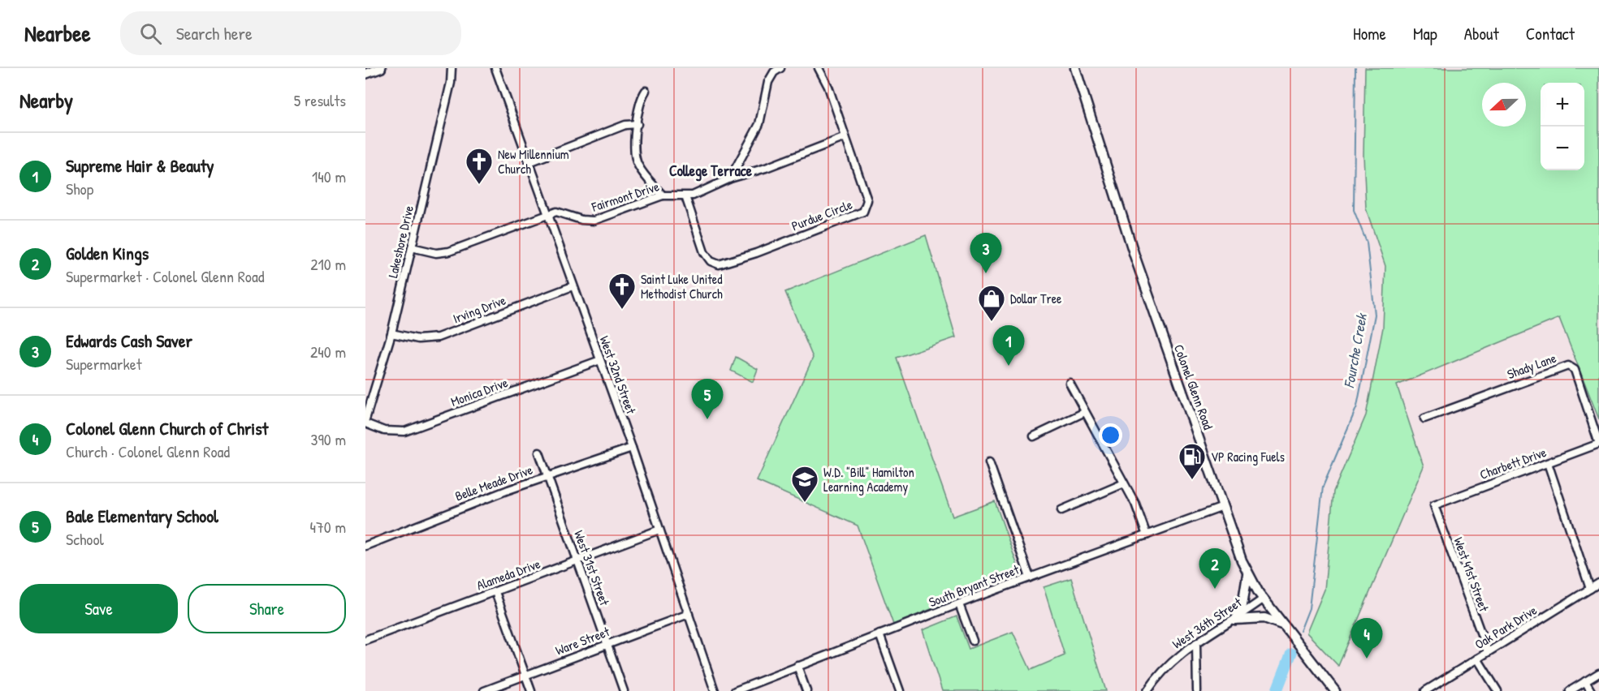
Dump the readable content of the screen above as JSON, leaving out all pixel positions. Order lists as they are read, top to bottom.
{
  "streets": {
    "main road": ["Colonel Glenn Road"],
    "street": [
      "Fairmont Drive",
      "Purdue Circle",
      "Lakeshore Drive",
      "Irving Drive",
      "Shady Lane",
      "West 32nd Street",
      "Monica Drive",
      "Charbett Drive",
      "Belle Meade Drive",
      "West 31st Street",
      "Alameda Drive",
      "West 41st Street",
      "South Bryant Street",
      "West 36th Street",
      "Oak Park Drive",
      "Ware Street"
    ]
  },
  "crossings": [
    ["Fairmont Drive", "Purdue Circle"],
    ["Fairmont Drive", "Lakeshore Drive"],
    ["Fairmont Drive", "West 32nd Street"],
    ["Lakeshore Drive", "Irving Drive"],
    ["Irving Drive", "West 32nd Street"],
    ["Shady Lane", "Charbett Drive"],
    ["West 32nd Street", "Monica Drive"],
    ["West 32nd Street", "Belle Meade Drive"],
    ["West 32nd Street", "Alameda Drive"],
    ["West 32nd Street", "Ware Street"],
    ["Colonel Glenn Road", "South Bryant Street"],
    ["Colonel Glenn Road", "West 36th Street"],
    ["Charbett Drive", "West 41st Street"],
    ["Belle Meade Drive", "West 31st Street"],
    ["West 31st Street", "Alameda Drive"],
    ["West 31st Street", "Ware Street"],
    ["West 41st Street", "Oak Park Drive"]
  ],
  "districts": ["College Terrace"],
  "water": ["Fourche Creek"],
  "places": {
    "church": ["New Millennium Church", "Saint Luke United Methodist Church"],
    "shop": ["Dollar Tree"],
    "fuel station": ["VP Racing Fuels"],
    "school or university": ["W.D. \"Bill\" Hamilton Learning Academy"]
  },
  "north": "left",
  "page": {
    "header": "Nearbee",
    "search": "Search here",
    "nav": [
      "Home",
      "Map",
      "About",
      "Contact"
    ],
    "heading": ["Nearby", "5 results"],
    "map_buttons": ["+", "−"],
    "list": [
      {
        "mark": "1",
        "name": "Supreme Hair & Beauty",
        "note": "Shop",
        "value": "140 m"
      },
      {
        "mark": "2",
        "name": "Golden Kings",
        "note": "Supermarket · Colonel Glenn Road",
        "value": "210 m"
      },
      {
        "mark": "3",
        "name": "Edwards Cash Saver",
        "note": "Supermarket",
        "value": "240 m"
      },
      {
        "mark": "4",
        "name": "Colonel Glenn Church of Christ",
        "note": "Church · Colonel Glenn Road",
        "value": "390 m"
      },
      {
        "mark": "5",
        "name": "Bale Elementary School",
        "note": "School",
        "value": "470 m"
      }
    ],
    "pins": [
      "3",
      "1",
      "5",
      "2",
      "4"
    ],
    "buttons": ["Save", "Share"]
  }
}
